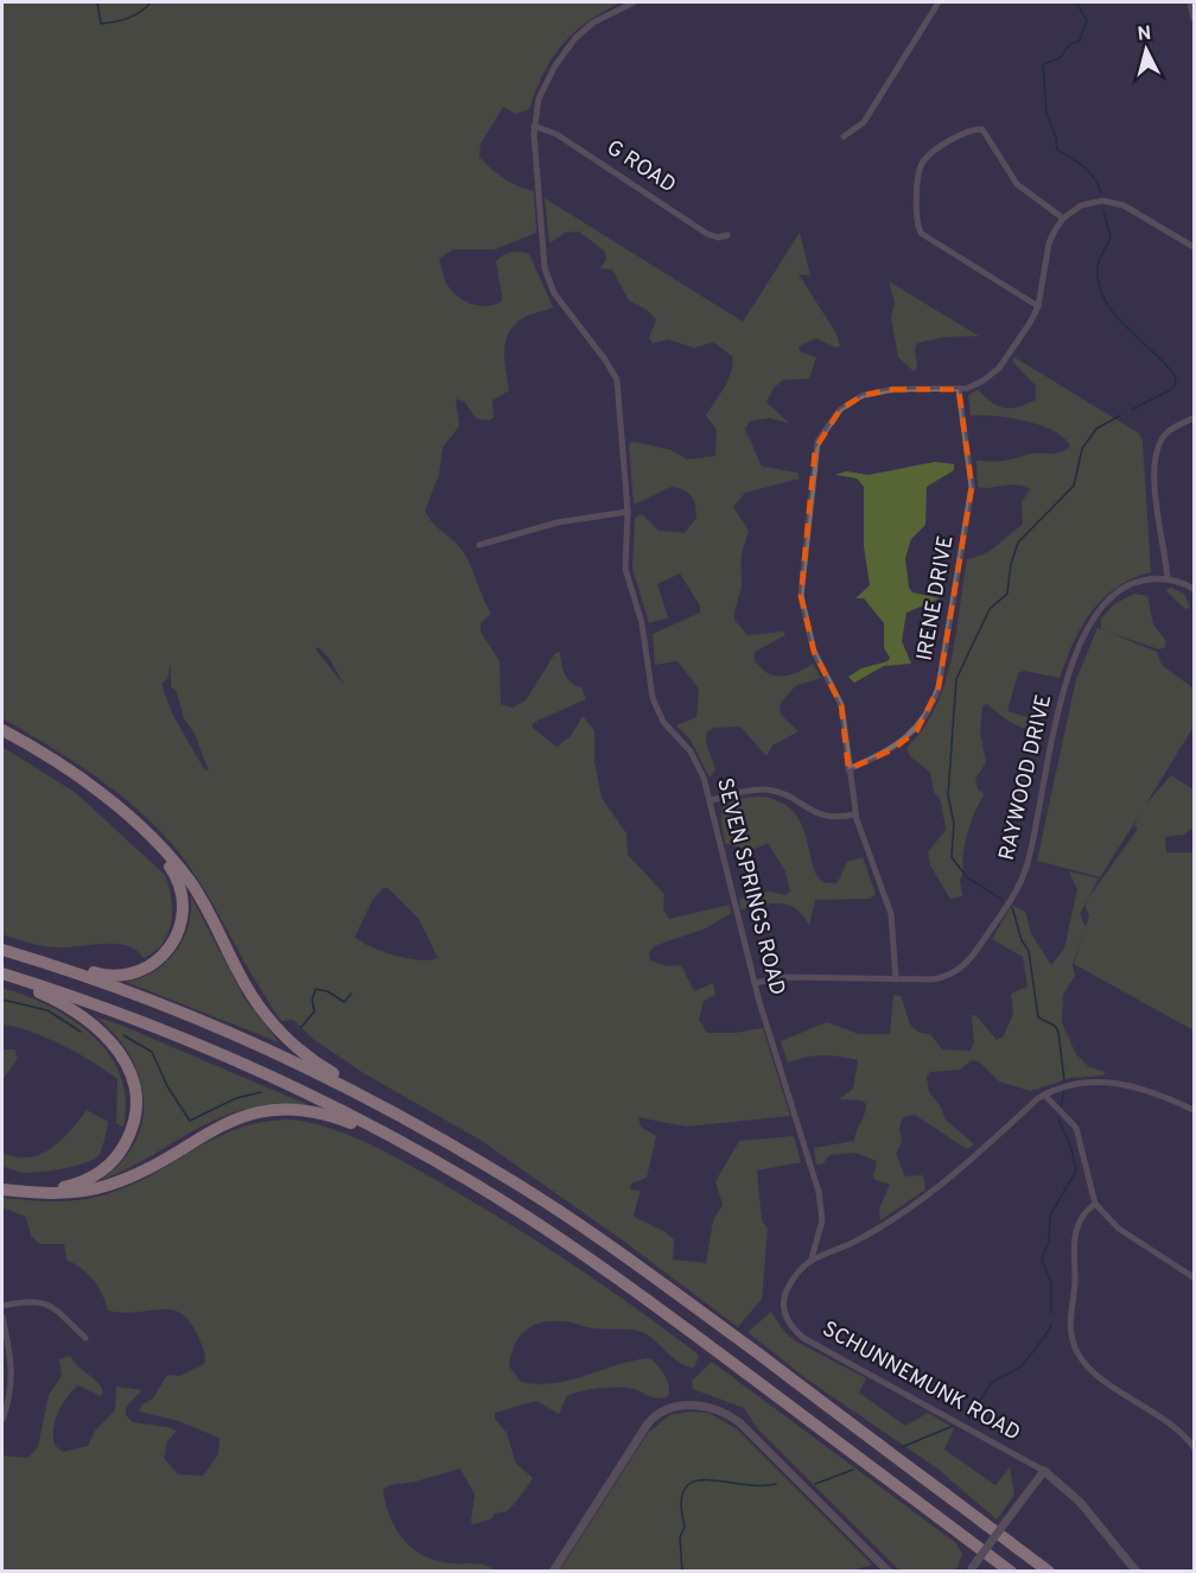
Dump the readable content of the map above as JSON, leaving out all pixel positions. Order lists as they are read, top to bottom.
{
  "streets": {
    "street": [
      "G ROAD",
      "IRENE DRIVE",
      "RAYWOOD DRIVE",
      "SEVEN SPRINGS ROAD",
      "SCHUNNEMUNK ROAD"
    ]
  },
  "crossings": [
    ["G ROAD", "SEVEN SPRINGS ROAD"],
    ["RAYWOOD DRIVE", "SEVEN SPRINGS ROAD"],
    ["SEVEN SPRINGS ROAD", "SCHUNNEMUNK ROAD"]
  ],
  "north": "top"
}
